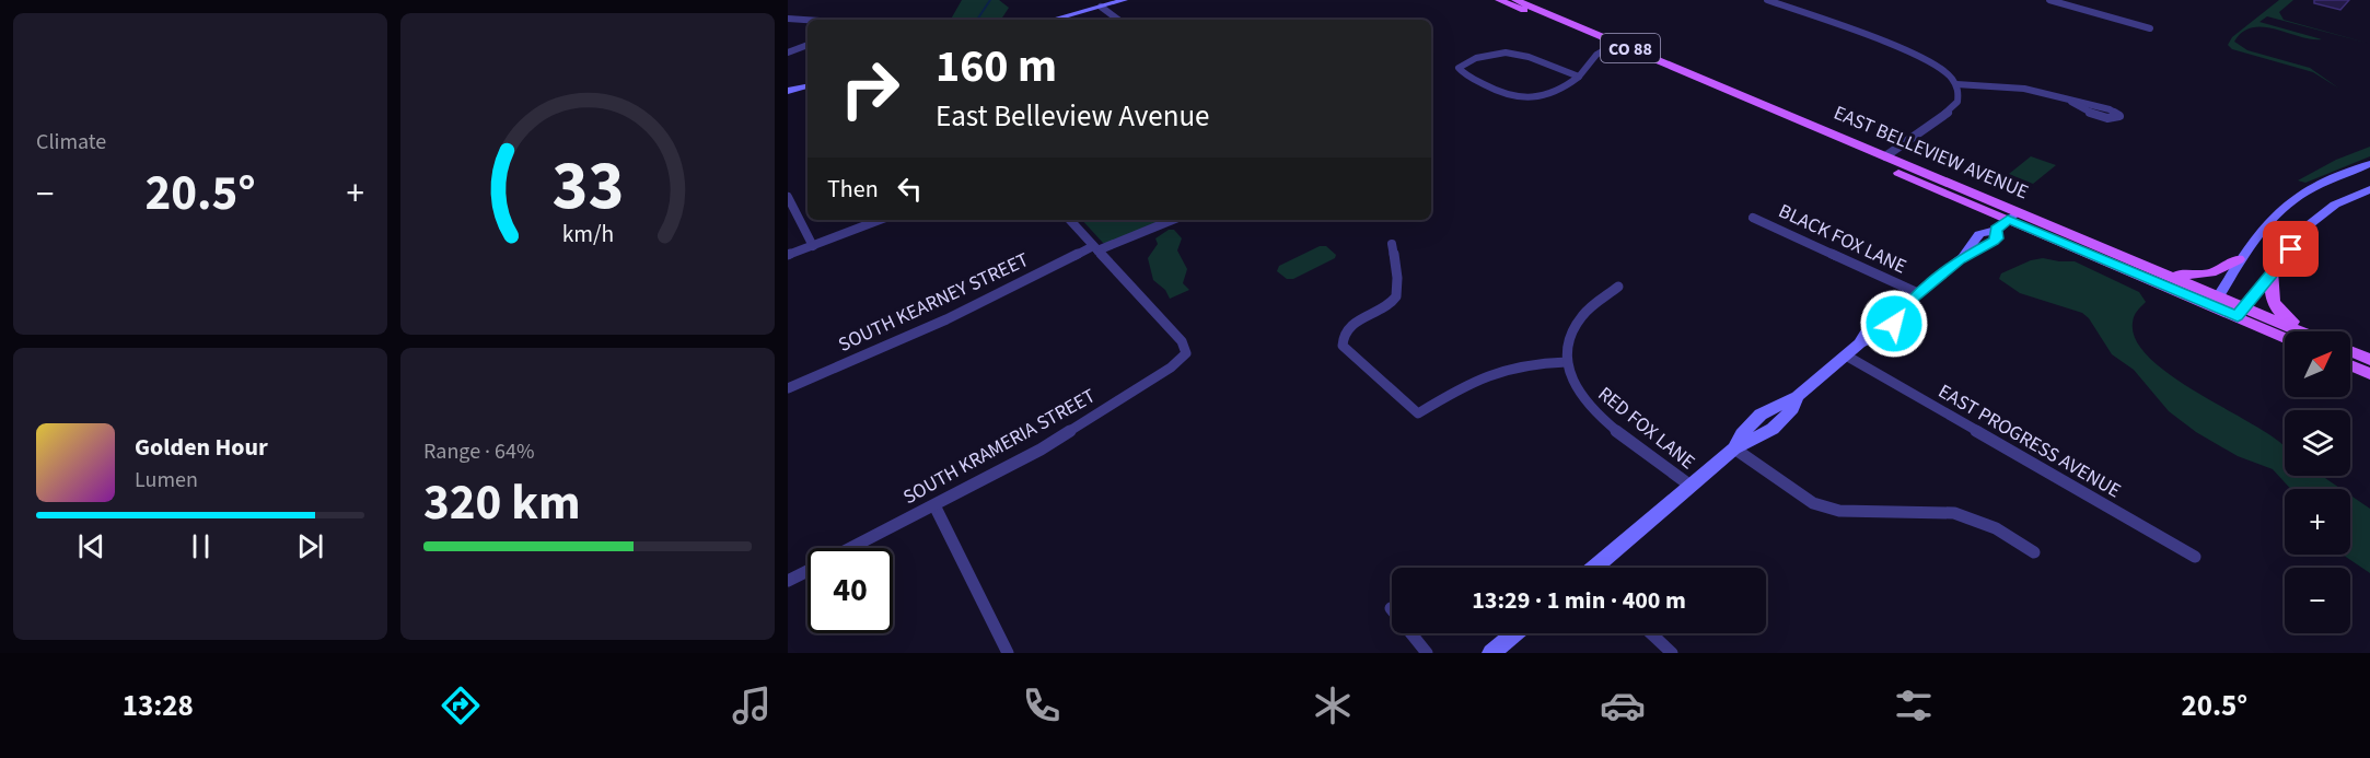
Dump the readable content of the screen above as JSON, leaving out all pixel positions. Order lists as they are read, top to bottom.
{
  "streets": {
    "main road": ["CO 88", "EAST BELLEVIEW AVENUE"],
    "street": [
      "BLACK FOX LANE",
      "SOUTH KEARNEY STREET",
      "RED FOX LANE",
      "EAST PROGRESS AVENUE",
      "SOUTH KRAMERIA STREET"
    ]
  },
  "crossings": [
    ["SOUTH KEARNEY STREET", "SOUTH KRAMERIA STREET"]
  ],
  "north": "top right",
  "page": {
    "tile": [
      "Climate",
      ["Range · 64%", "320 km"]
    ],
    "turn": ["160 m", "East Belleview Avenue"],
    "then": "Then",
    "heat": ["−", "20.5°", "+"],
    "map_buttons": ["+", "−"],
    "song": ["Golden Hour", "Lumen"],
    "limit": "40",
    "trip": "13:29 · 1 min · 400 m",
    "tabs": ["13:28", "20.5°"],
    "gauge": ["33", "km/h"]
  }
}
